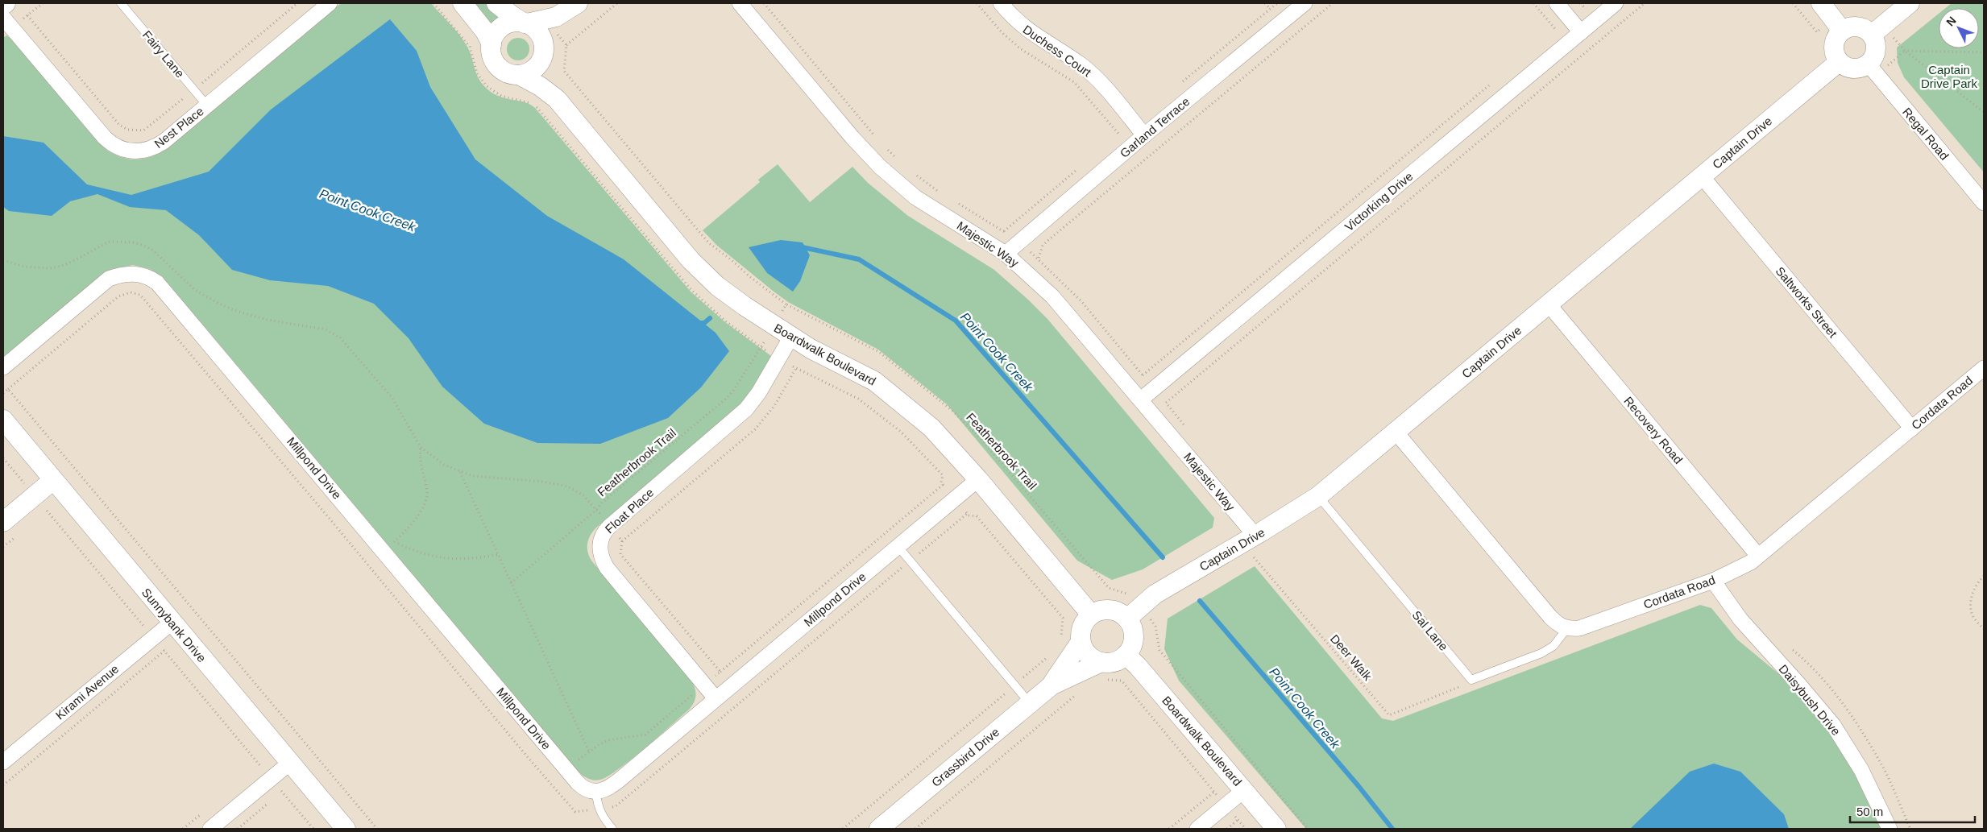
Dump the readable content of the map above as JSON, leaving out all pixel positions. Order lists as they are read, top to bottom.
{
  "streets": {
    "street": [
      "Duchess Court",
      "Nest Place",
      "Garland Terrace",
      "Regal Road",
      "Captain Drive",
      "Victorking Drive",
      "Majestic Way",
      "Saltworks Street",
      "Boardwalk Boulevard",
      "Cordata Road",
      "Recovery Road",
      "Millpond Drive",
      "Float Place",
      "Sunnybank Drive",
      "Kirami Avenue",
      "Daisybush Drive",
      "Grassbird Drive"
    ],
    "lane": ["Fairy Lane", "Sal Lane"],
    "path": ["Featherbrook Trail", "Deer Walk"]
  },
  "crossings": [
    ["Duchess Court", "Garland Terrace"],
    ["Fairy Lane", "Nest Place"],
    ["Garland Terrace", "Majestic Way"],
    ["Regal Road", "Captain Drive"],
    ["Captain Drive", "Majestic Way"],
    ["Captain Drive", "Saltworks Street"],
    ["Captain Drive", "Boardwalk Boulevard"],
    ["Captain Drive", "Recovery Road"],
    ["Captain Drive", "Sal Lane"],
    ["Captain Drive", "Deer Walk"],
    ["Captain Drive", "Grassbird Drive"],
    ["Victorking Drive", "Majestic Way"],
    ["Majestic Way", "Deer Walk"],
    ["Saltworks Street", "Cordata Road"],
    ["Boardwalk Boulevard", "Featherbrook Trail"],
    ["Boardwalk Boulevard", "Millpond Drive"],
    ["Boardwalk Boulevard", "Float Place"],
    ["Boardwalk Boulevard", "Grassbird Drive"],
    ["Cordata Road", "Recovery Road"],
    ["Cordata Road", "Daisybush Drive"],
    ["Millpond Drive", "Float Place"],
    ["Sunnybank Drive", "Kirami Avenue"],
    ["Sal Lane", "Deer Walk"]
  ],
  "water": ["Point Cook Creek"],
  "parks": ["Captain Drive Park"],
  "scale_bar": "50 m",
  "north": "top left"
}
